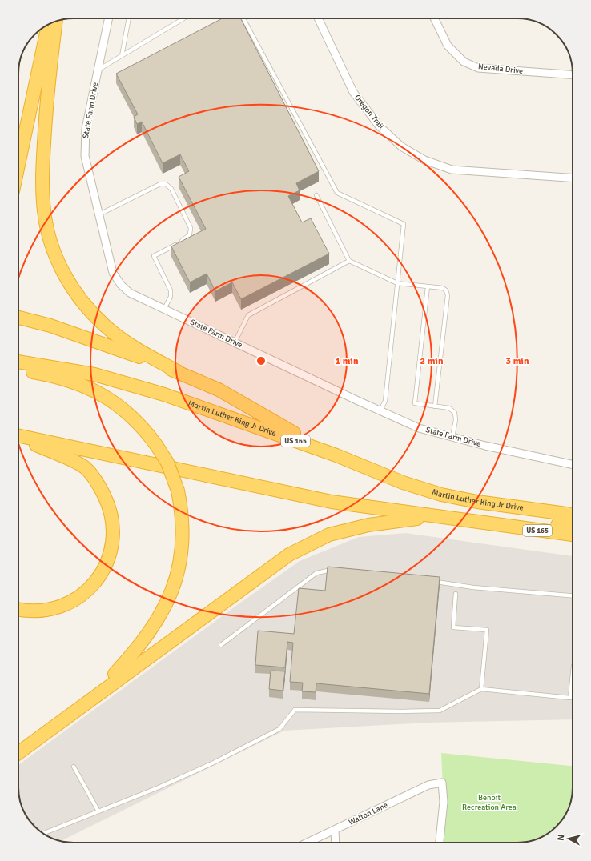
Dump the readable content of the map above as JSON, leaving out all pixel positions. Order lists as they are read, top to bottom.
{
  "streets": {
    "highway": ["Martin Luther King Jr Drive", "US 165"],
    "street": [
      "Nevada Drive",
      "State Farm Drive",
      "Oregon Trail",
      "Walton Lane"
    ]
  },
  "parks": ["Benoit Recreation Area"],
  "north": "left",
  "rings": ["1 min", "2 min", "3 min"]
}
